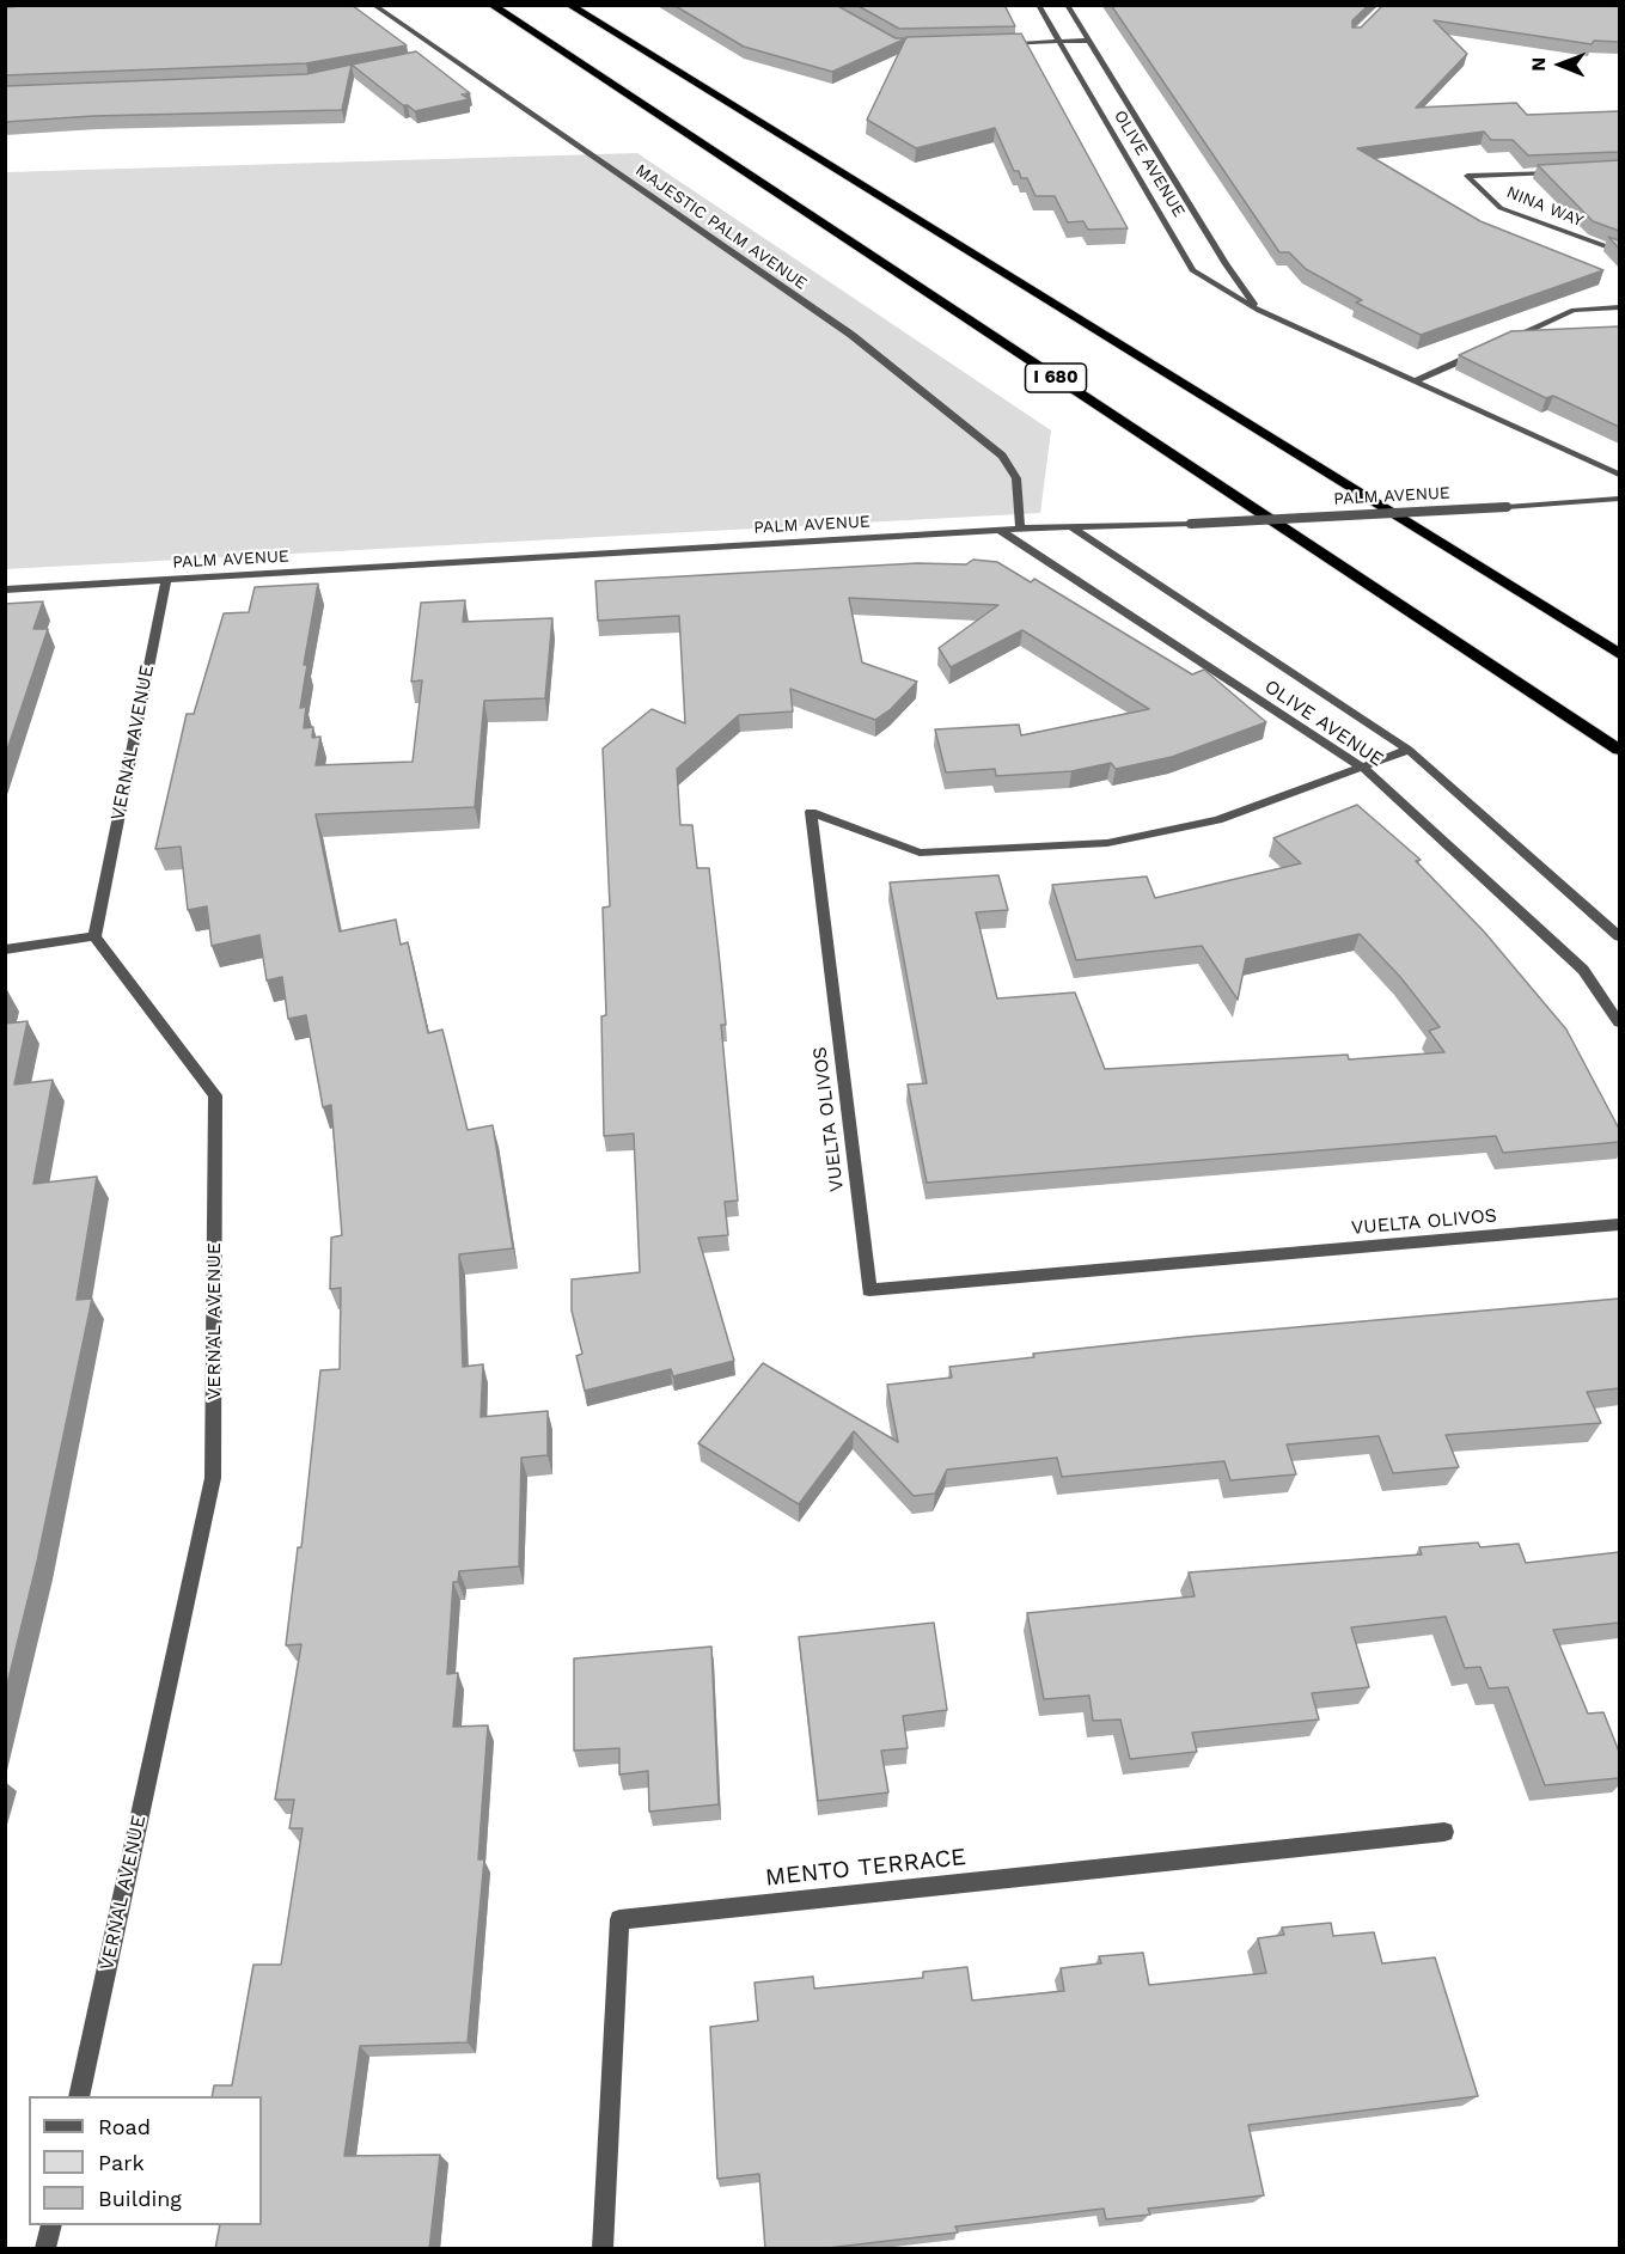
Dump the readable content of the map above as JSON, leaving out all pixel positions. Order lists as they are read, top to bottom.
{
  "streets": {
    "highway": ["I 680"],
    "street": [
      "OLIVE AVENUE",
      "NINA WAY",
      "MAJESTIC PALM AVENUE",
      "PALM AVENUE",
      "VERNAL AVENUE",
      "VUELTA OLIVOS",
      "MENTO TERRACE"
    ]
  },
  "crossings": [
    ["OLIVE AVENUE", "PALM AVENUE"],
    ["OLIVE AVENUE", "VUELTA OLIVOS"],
    ["MAJESTIC PALM AVENUE", "PALM AVENUE"],
    ["PALM AVENUE", "VERNAL AVENUE"]
  ],
  "legend": ["Road", "Park", "Building"],
  "north": "left"
}
